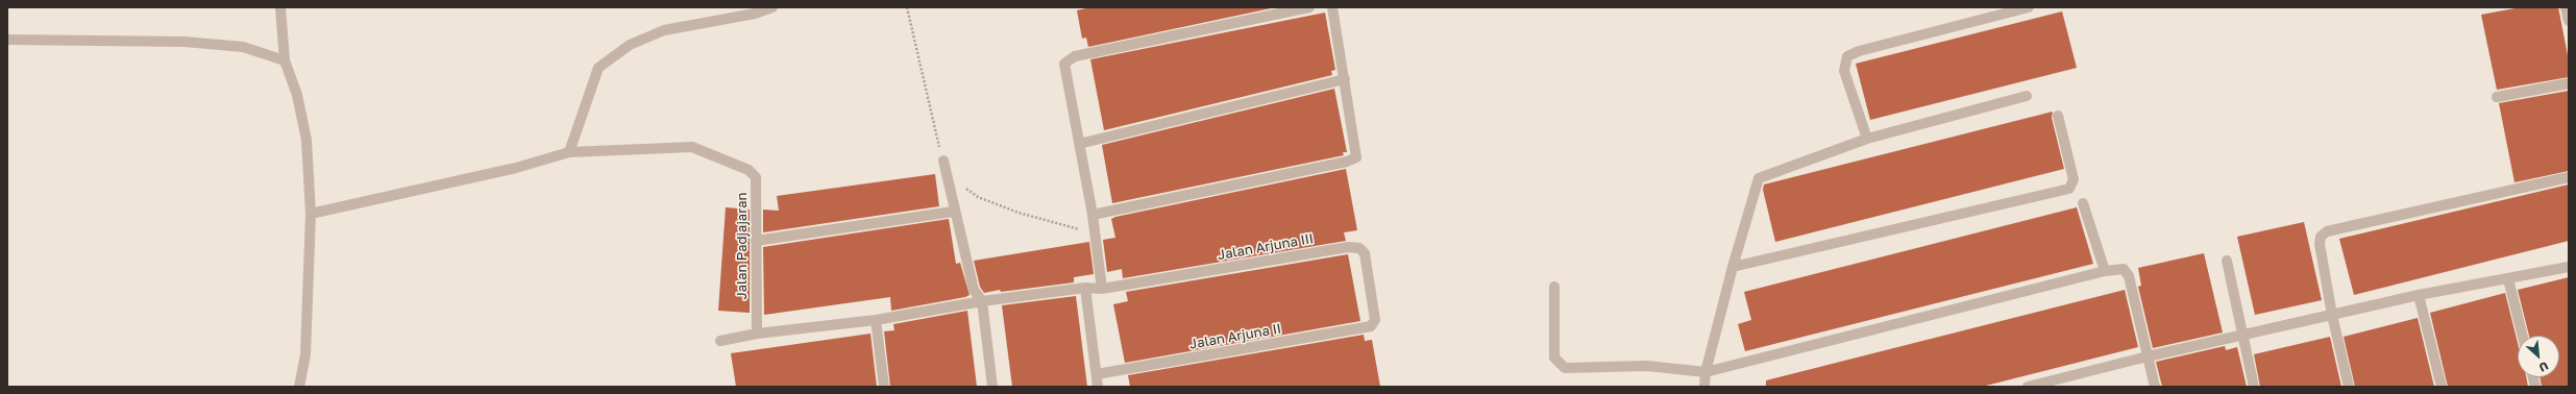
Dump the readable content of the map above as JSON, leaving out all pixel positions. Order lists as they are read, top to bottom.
{
  "streets": {
    "street": ["Jalan Padjajaran", "Jalan Arjuna III", "Jalan Arjuna II"]
  },
  "crossings": [
    ["Jalan Arjuna III", "Jalan Arjuna II"]
  ],
  "north": "bottom right"
}
